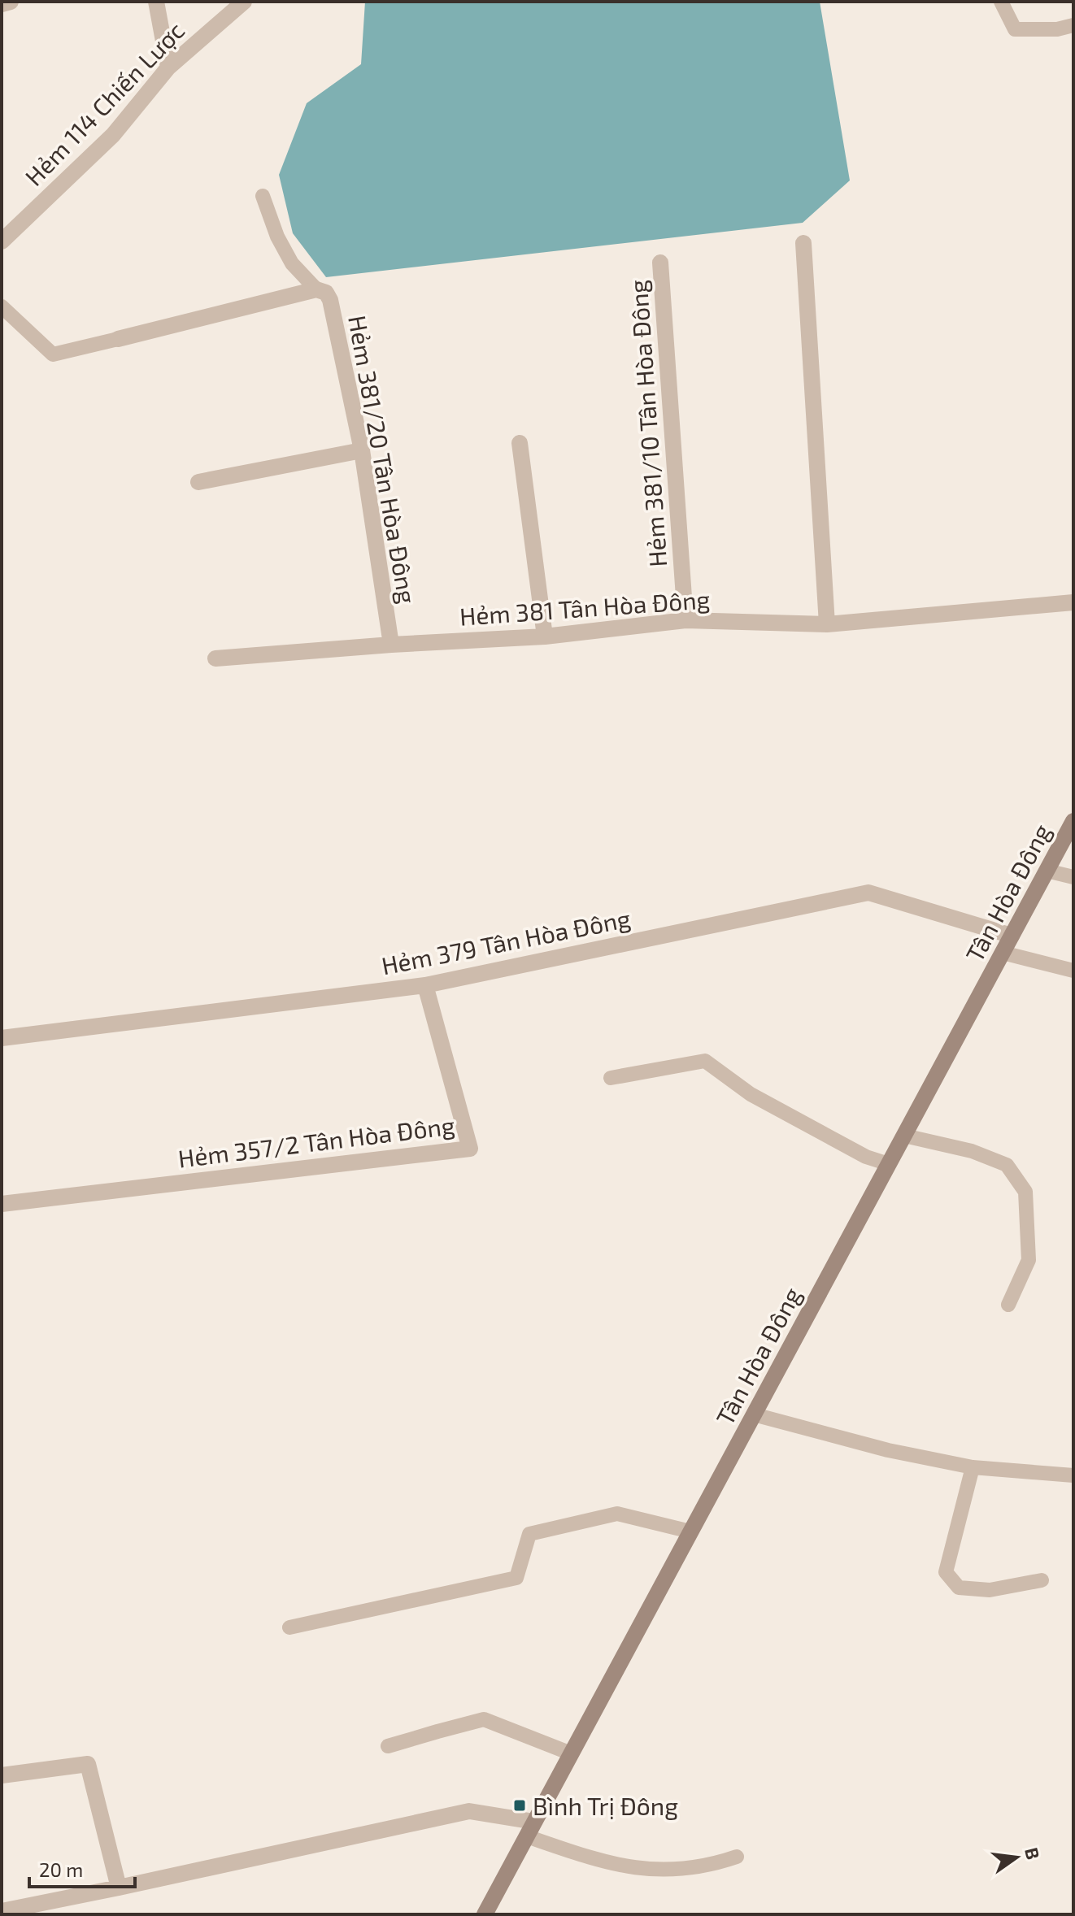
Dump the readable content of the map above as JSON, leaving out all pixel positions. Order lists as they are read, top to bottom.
{
  "streets": {
    "street": [
      "Hẻm 114 Chiến Lược",
      "Hẻm 381/10 Tân Hòa Đông",
      "Hẻm 381/20 Tân Hòa Đông",
      "Hẻm 381 Tân Hòa Đông",
      "Tân Hòa Đông",
      "Hẻm 379 Tân Hòa Đông",
      "Hẻm 357/2 Tân Hòa Đông"
    ]
  },
  "crossings": [
    ["Hẻm 381/10 Tân Hòa Đông", "Hẻm 381 Tân Hòa Đông"],
    ["Hẻm 381/20 Tân Hòa Đông", "Hẻm 381 Tân Hòa Đông"],
    ["Tân Hòa Đông", "Hẻm 379 Tân Hòa Đông"],
    ["Hẻm 379 Tân Hòa Đông", "Hẻm 357/2 Tân Hòa Đông"]
  ],
  "places": {
    "transit": ["Bình Trị Đông"]
  },
  "scale_bar": "20 m",
  "north": "right"
}
